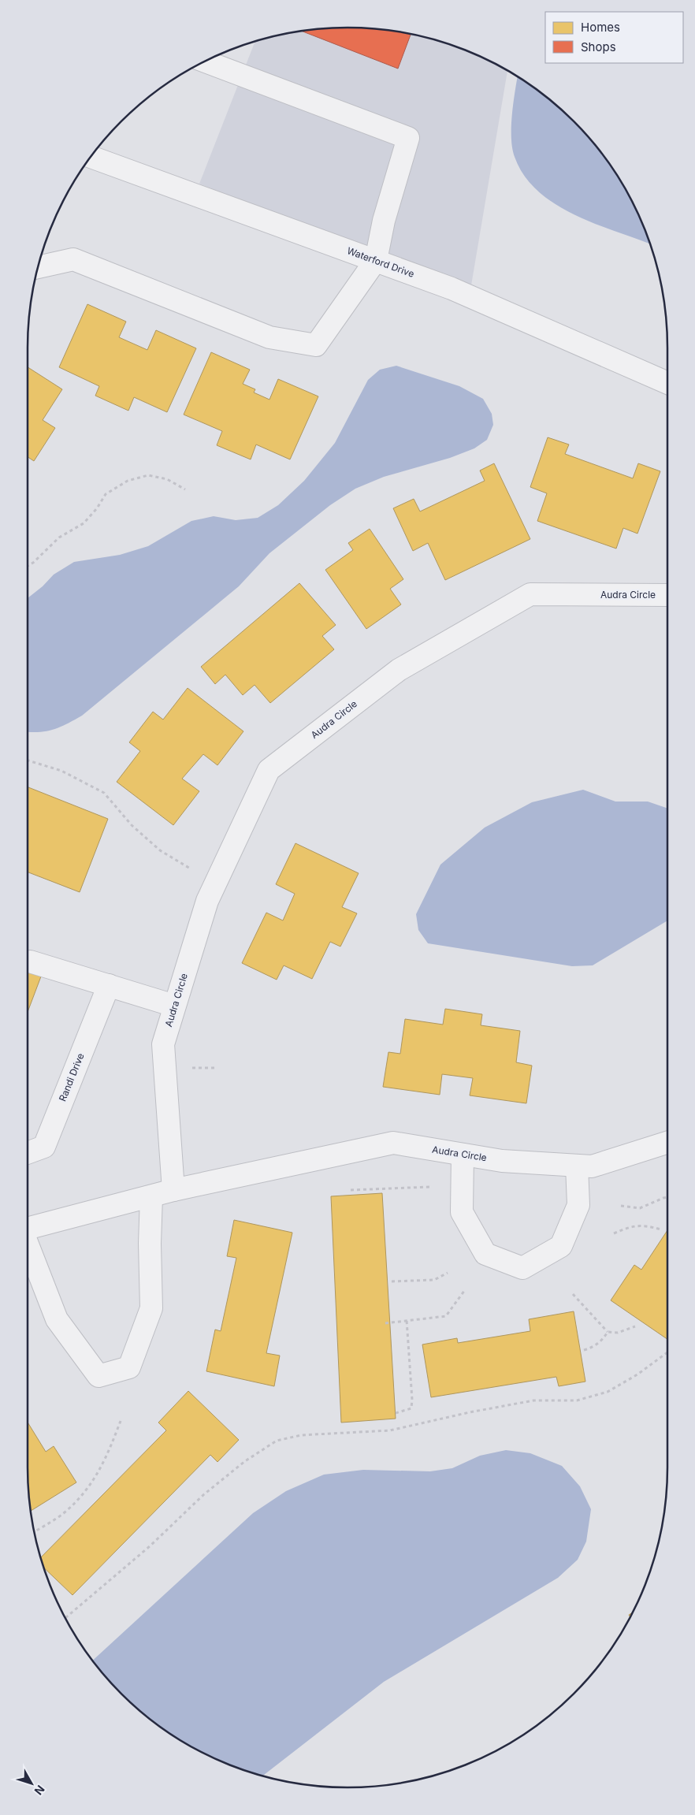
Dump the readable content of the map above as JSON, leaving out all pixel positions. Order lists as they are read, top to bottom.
{
  "streets": {
    "street": ["Waterford Drive", "Audra Circle", "Randi Drive"]
  },
  "legend": ["Homes", "Shops"],
  "north": "bottom right"
}
